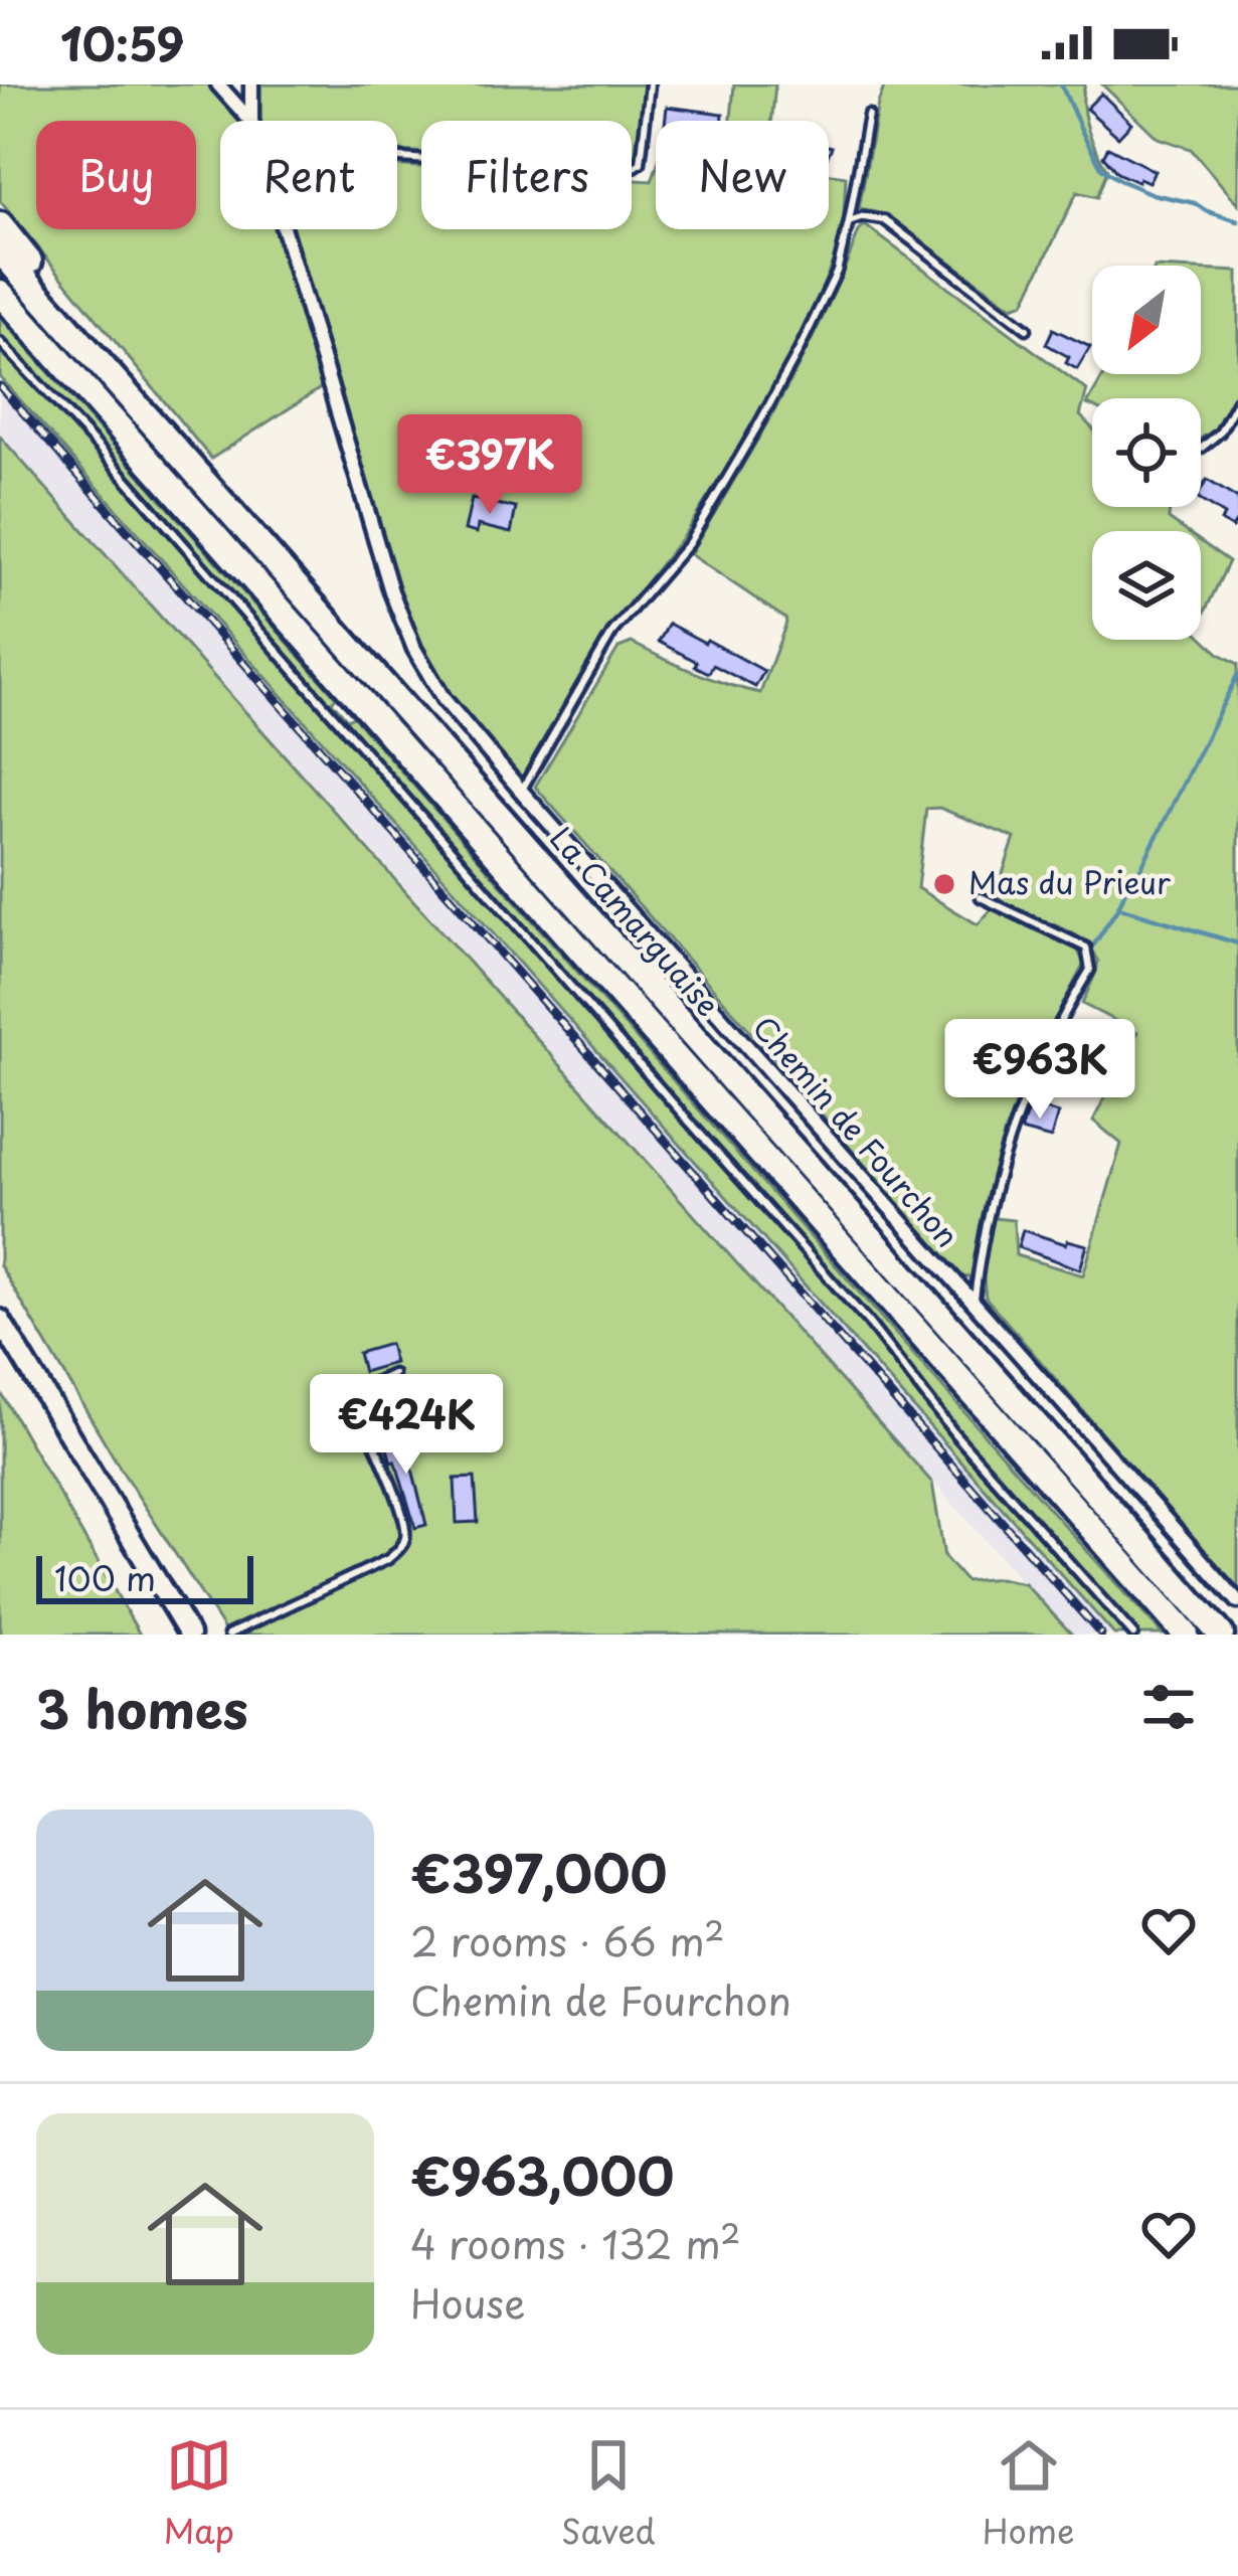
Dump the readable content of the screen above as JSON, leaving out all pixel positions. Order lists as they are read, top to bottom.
{
  "streets": {
    "highway": ["La Camarguaise"],
    "street": ["Chemin de Fourchon"]
  },
  "places": ["Mas du Prieur"],
  "scale_bar": "100 m",
  "north": "bottom left",
  "page": {
    "status": "10:59",
    "chip": [
      "Buy",
      "Rent",
      "Filters",
      "New"
    ],
    "price": ["€397K", "€963K", "€424K"],
    "scale": "100 m",
    "heading": "3 homes",
    "list": [
      {
        "name": "€397,000",
        "note": "2 rooms · 66 m² · Chemin de Fourchon"
      },
      {
        "name": "€963,000",
        "note": "4 rooms · 132 m² · House"
      }
    ],
    "tabs": ["Map", "Saved", "Home"]
  }
}
